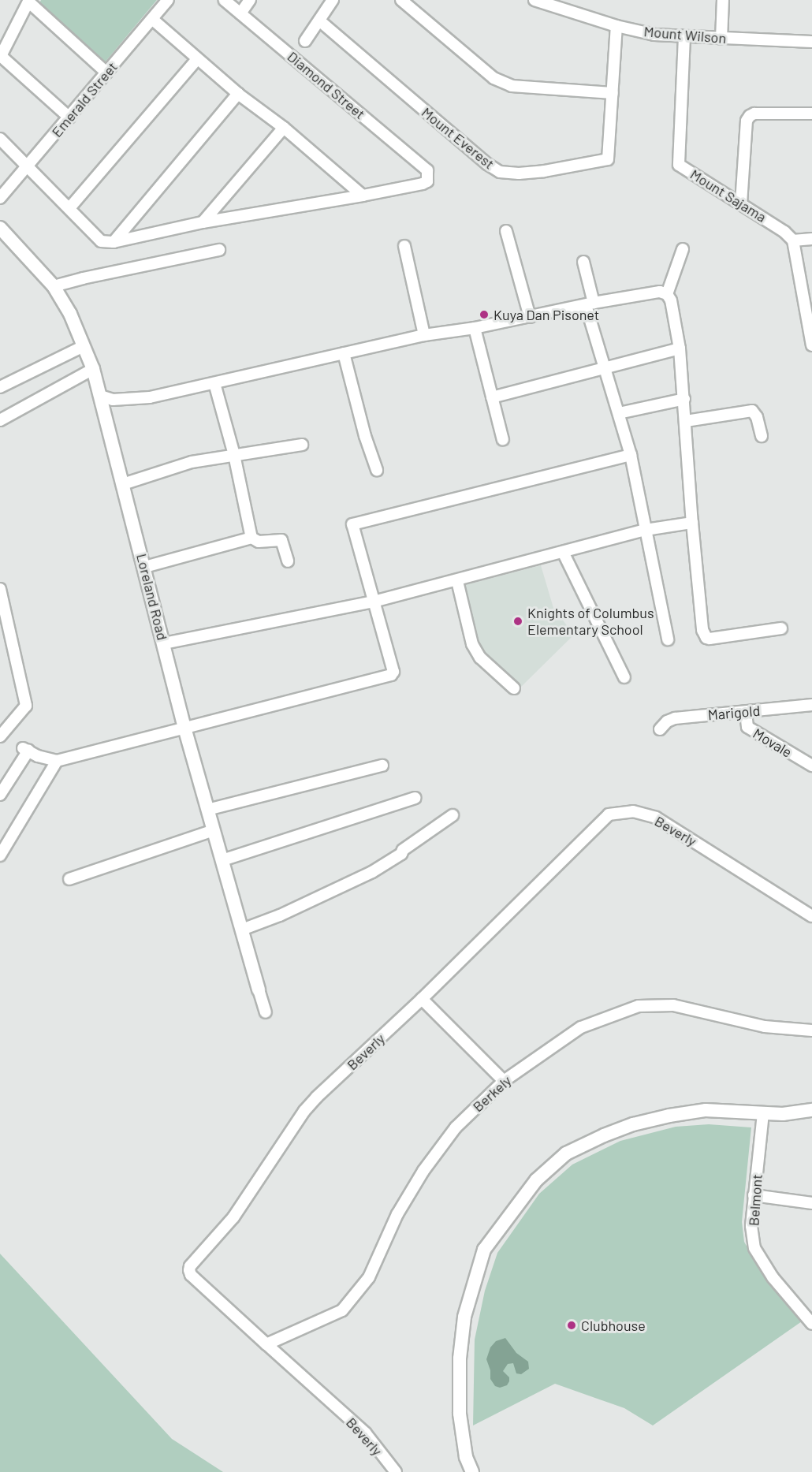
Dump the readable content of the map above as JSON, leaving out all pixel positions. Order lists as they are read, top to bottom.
{
  "streets": {
    "street": [
      "Mount Wilson",
      "Diamond Street",
      "Emerald Street",
      "Mount Everest",
      "Mount Sajama",
      "Loreland Road",
      "Marigold",
      "Movale",
      "Beverly",
      "Berkely",
      "Belmont"
    ]
  },
  "crossings": [
    ["Mount Wilson", "Mount Everest"],
    ["Mount Wilson", "Mount Sajama"],
    ["Marigold", "Movale"],
    ["Beverly", "Berkely"]
  ],
  "places": ["Kuya Dan Pisonet", "Knights of Columbus Elementary School", "Clubhouse"]
}
